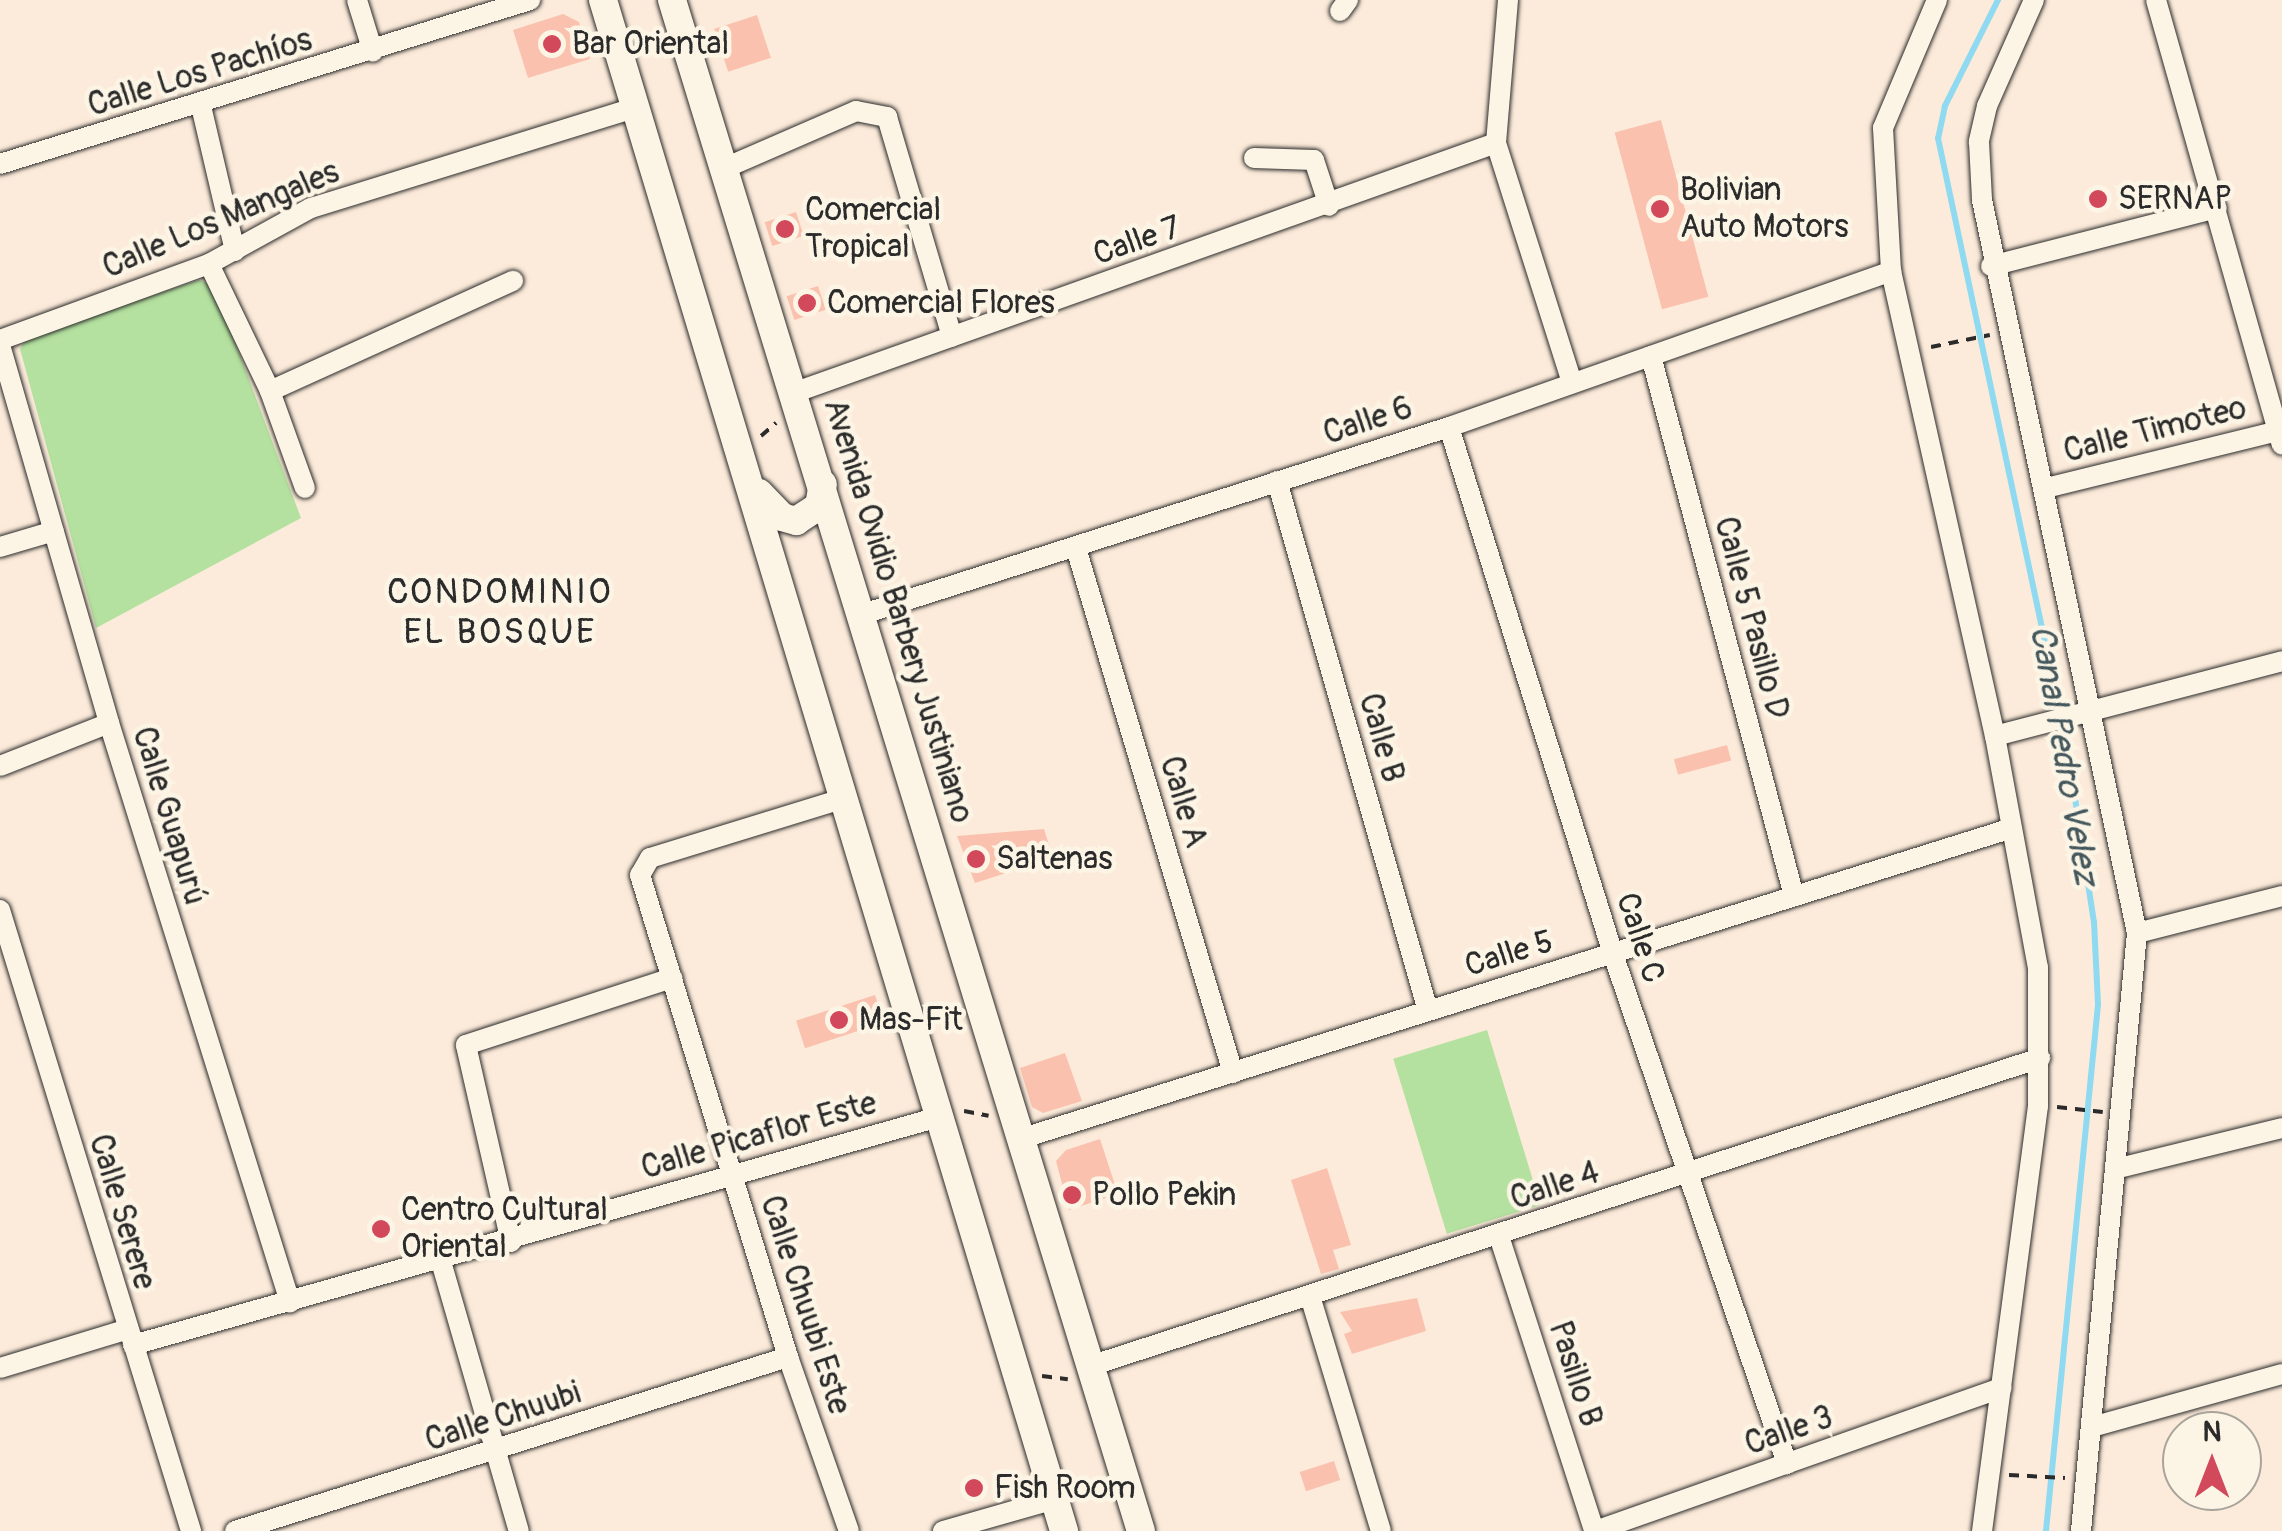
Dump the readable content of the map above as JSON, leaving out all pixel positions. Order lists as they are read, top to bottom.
{
  "streets": {
    "main road": ["Avenida Ovidio Barbery Justiniano"],
    "street": [
      "Calle Los Pachíos",
      "Calle Los Mangales",
      "Calle 7",
      "Calle 6",
      "Calle Timoteo",
      "Calle 5 Pasillo D",
      "Calle B",
      "Calle A",
      "Calle Guapurú",
      "Calle C",
      "Calle 5",
      "Calle Picaflor Este",
      "Calle 4",
      "Calle Serere",
      "Calle Chuubi Este",
      "Pasillo B",
      "Calle Chuubi",
      "Calle 3"
    ]
  },
  "crossings": [
    ["Calle Los Mangales", "Calle Guapurú"],
    ["Calle 7", "Avenida Ovidio Barbery Justiniano"],
    ["Calle 6", "Avenida Ovidio Barbery Justiniano"],
    ["Calle 6", "Calle 5 Pasillo D"],
    ["Calle 6", "Calle B"],
    ["Calle 6", "Calle A"],
    ["Calle 6", "Calle C"],
    ["Avenida Ovidio Barbery Justiniano", "Calle 5"],
    ["Avenida Ovidio Barbery Justiniano", "Calle 4"],
    ["Calle 5 Pasillo D", "Calle 5"],
    ["Calle B", "Calle 5"],
    ["Calle A", "Calle 5"],
    ["Calle Guapurú", "Calle Picaflor Este"],
    ["Calle C", "Calle 5"],
    ["Calle C", "Calle 4"],
    ["Calle C", "Calle 3"],
    ["Calle Picaflor Este", "Calle Serere"],
    ["Calle Picaflor Este", "Calle Chuubi Este"],
    ["Calle 4", "Pasillo B"],
    ["Calle Chuubi Este", "Calle Chuubi"],
    ["Pasillo B", "Calle 3"]
  ],
  "districts": ["CONDOMINIO EL BOSQUE"],
  "water": ["Canal Pedro Velez"],
  "places": [
    "Bar Oriental",
    "SERNAP",
    "Bolivian Auto Motors",
    "Comercial Tropical",
    "Comercial Flores",
    "Saltenas",
    "Mas-Fit",
    "Pollo Pekin",
    "Centro Cultural Oriental",
    "Fish Room"
  ],
  "north": "top"
}
